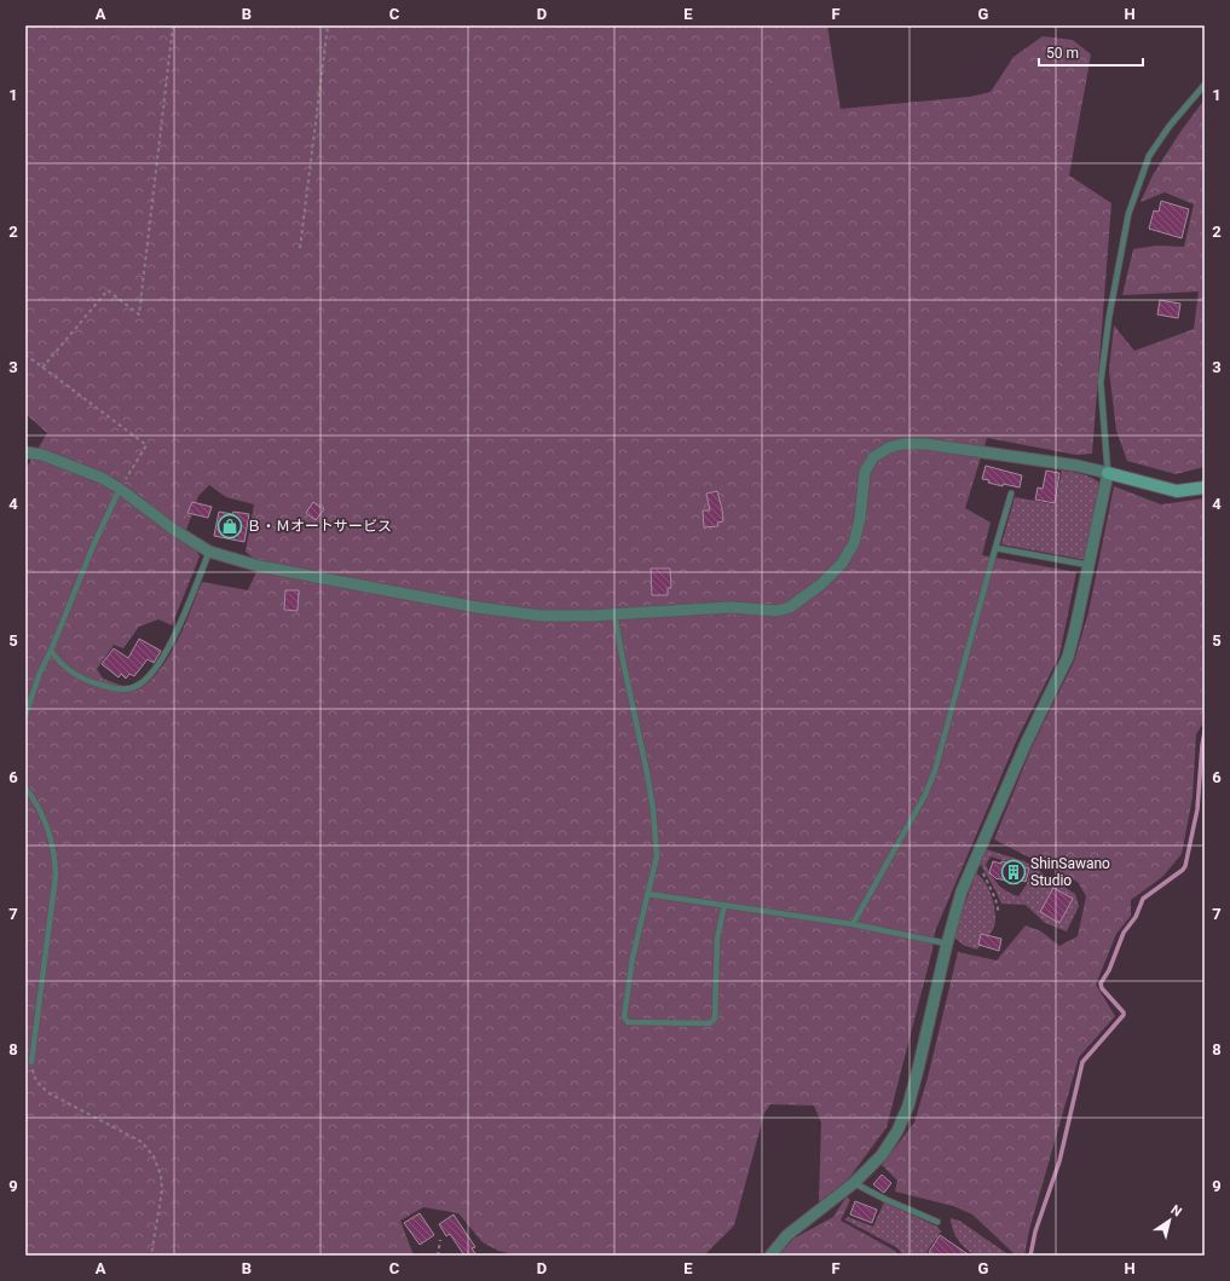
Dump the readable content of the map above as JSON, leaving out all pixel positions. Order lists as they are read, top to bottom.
{
  "places": {
    "shop": ["Ｂ・Ｍオートサービス"],
    "building": ["ShinSawano Studio"]
  },
  "scale_bar": "50 m",
  "north": "top right",
  "grid": {
    "columns": [
      "A",
      "B",
      "C",
      "D",
      "E",
      "F",
      "G",
      "H"
    ],
    "rows": [
      "1",
      "2",
      "3",
      "4",
      "5",
      "6",
      "7",
      "8",
      "9"
    ]
  }
}
